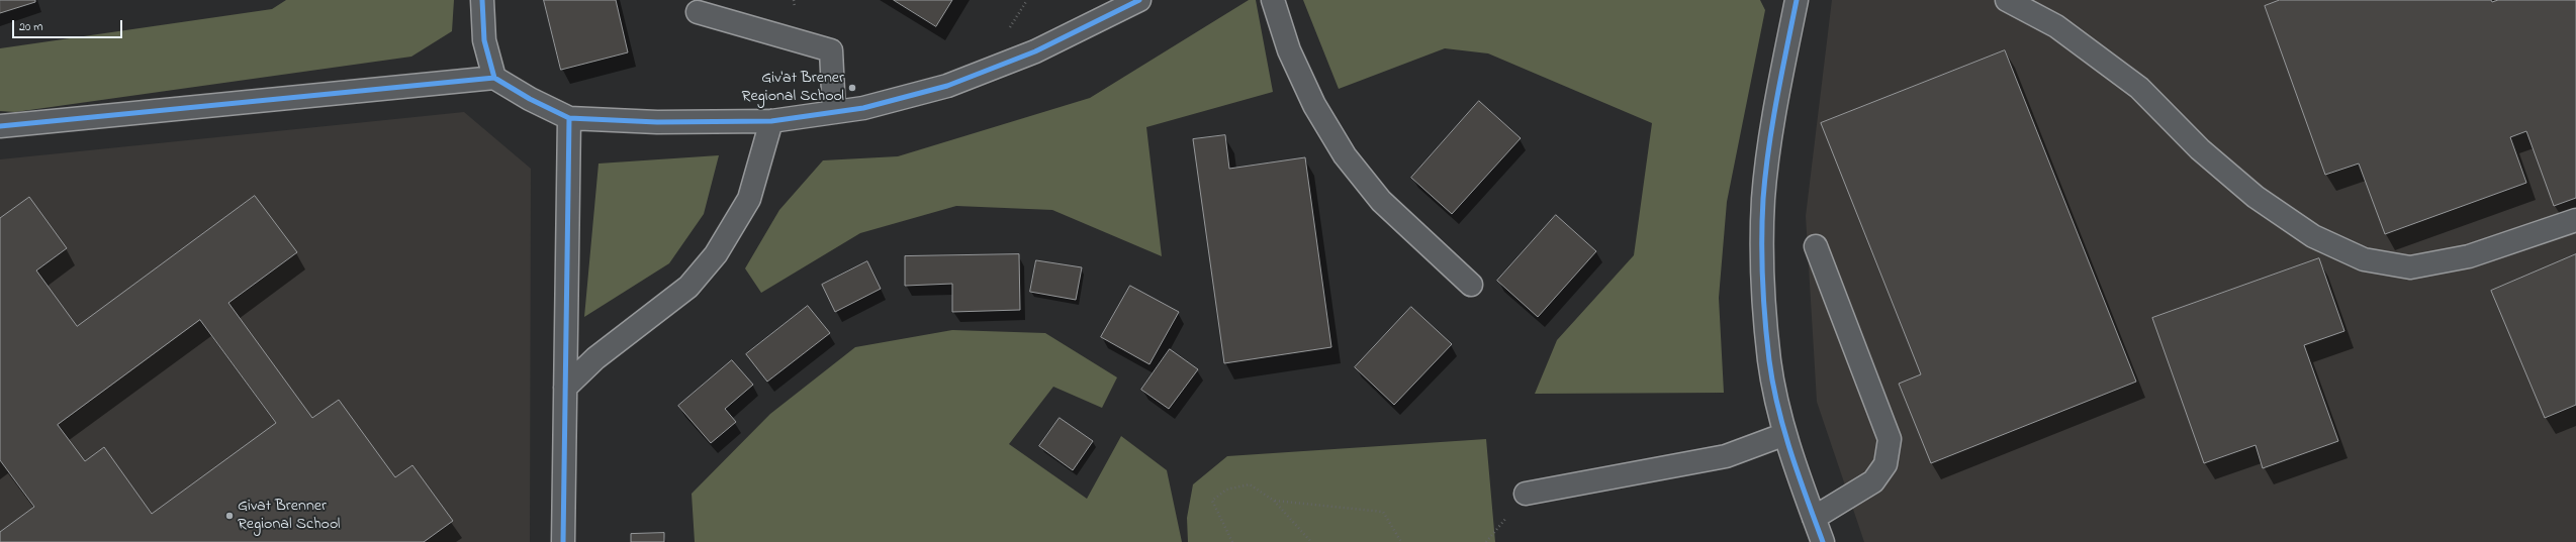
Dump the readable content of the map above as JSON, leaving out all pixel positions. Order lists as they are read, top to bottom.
{
  "places": ["Giv'at Brener Regional School", "Givat Brenner Regional School"],
  "scale_bar": "20 m"
}
